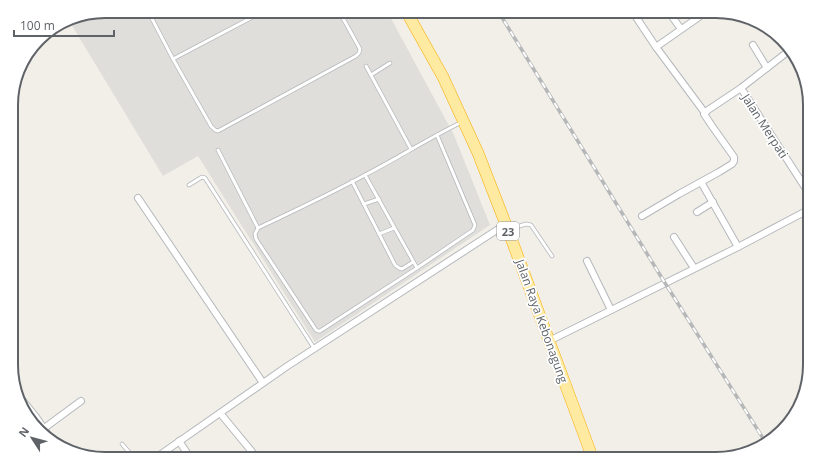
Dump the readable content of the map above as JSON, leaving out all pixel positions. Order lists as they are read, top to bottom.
{
  "streets": {
    "highway": ["23", "Jalan Raya Kebonagung"],
    "street": ["Jalan Merpati"]
  },
  "scale_bar": "100 m",
  "north": "top left"
}
